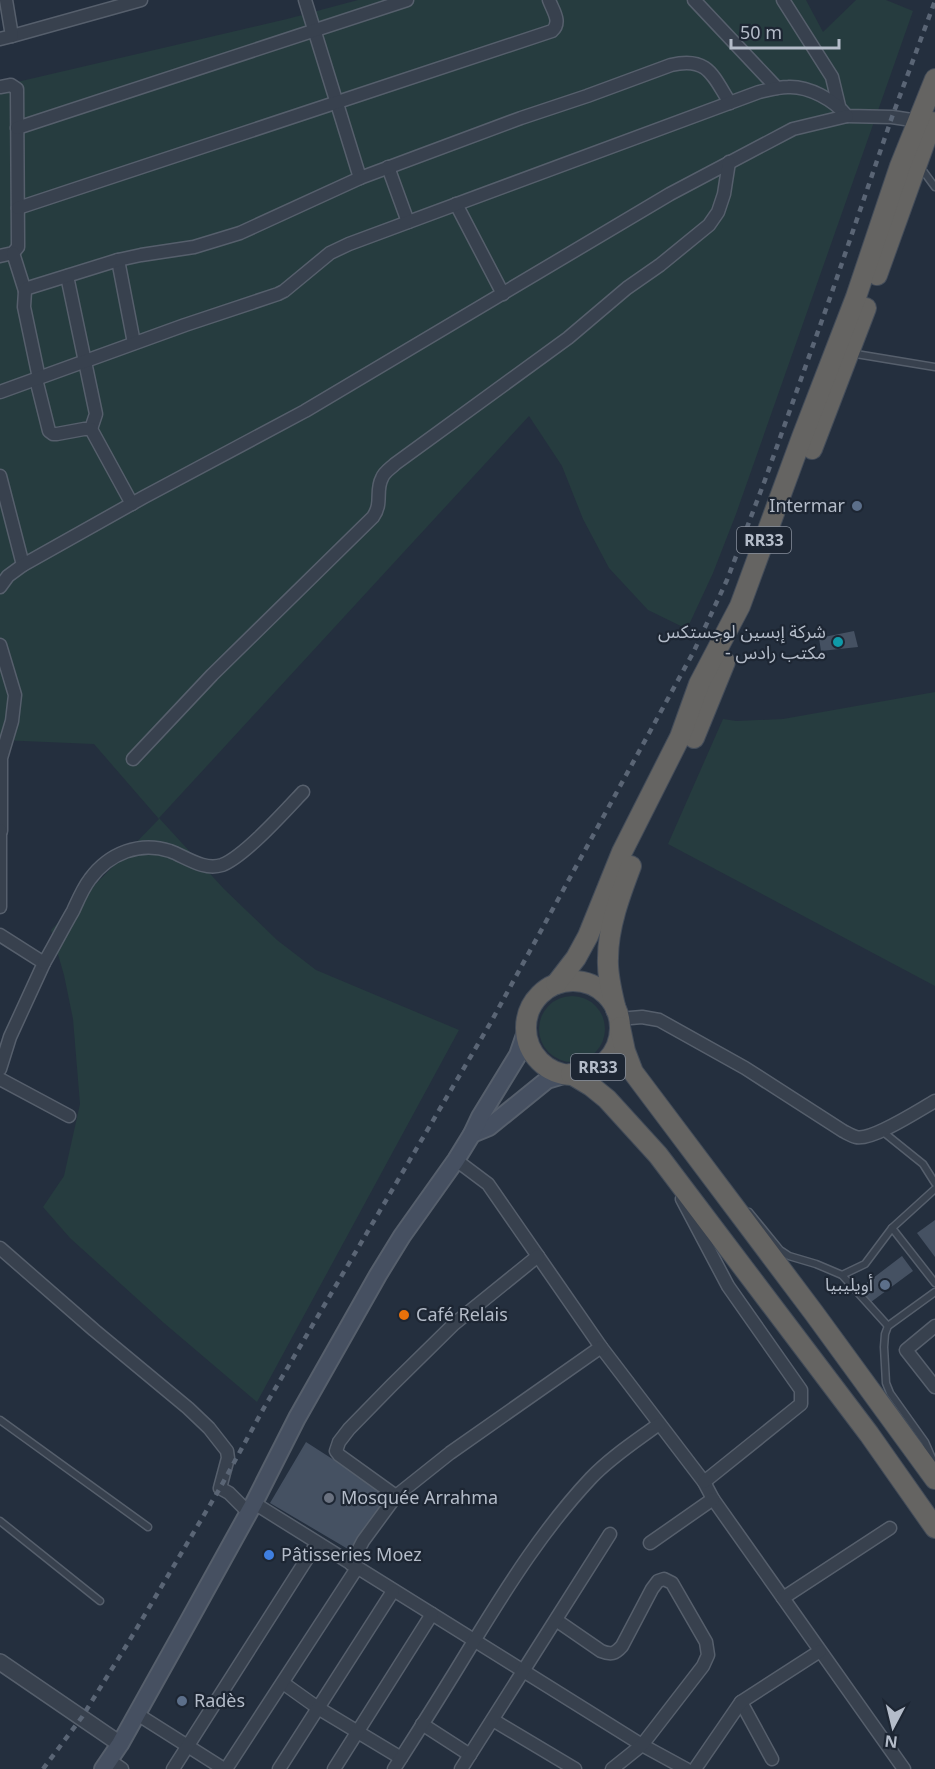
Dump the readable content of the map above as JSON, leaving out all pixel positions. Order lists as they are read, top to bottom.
{
  "streets": {
    "highway": ["RR33"]
  },
  "places": [
    "Intermar",
    "شركة إبسين لوجستكس - مكتب رادس",
    "أويليبيا",
    "Café Relais",
    "Mosquée Arrahma",
    "Pâtisseries Moez",
    "Radès"
  ],
  "scale_bar": "50 m",
  "north": "bottom"
}
